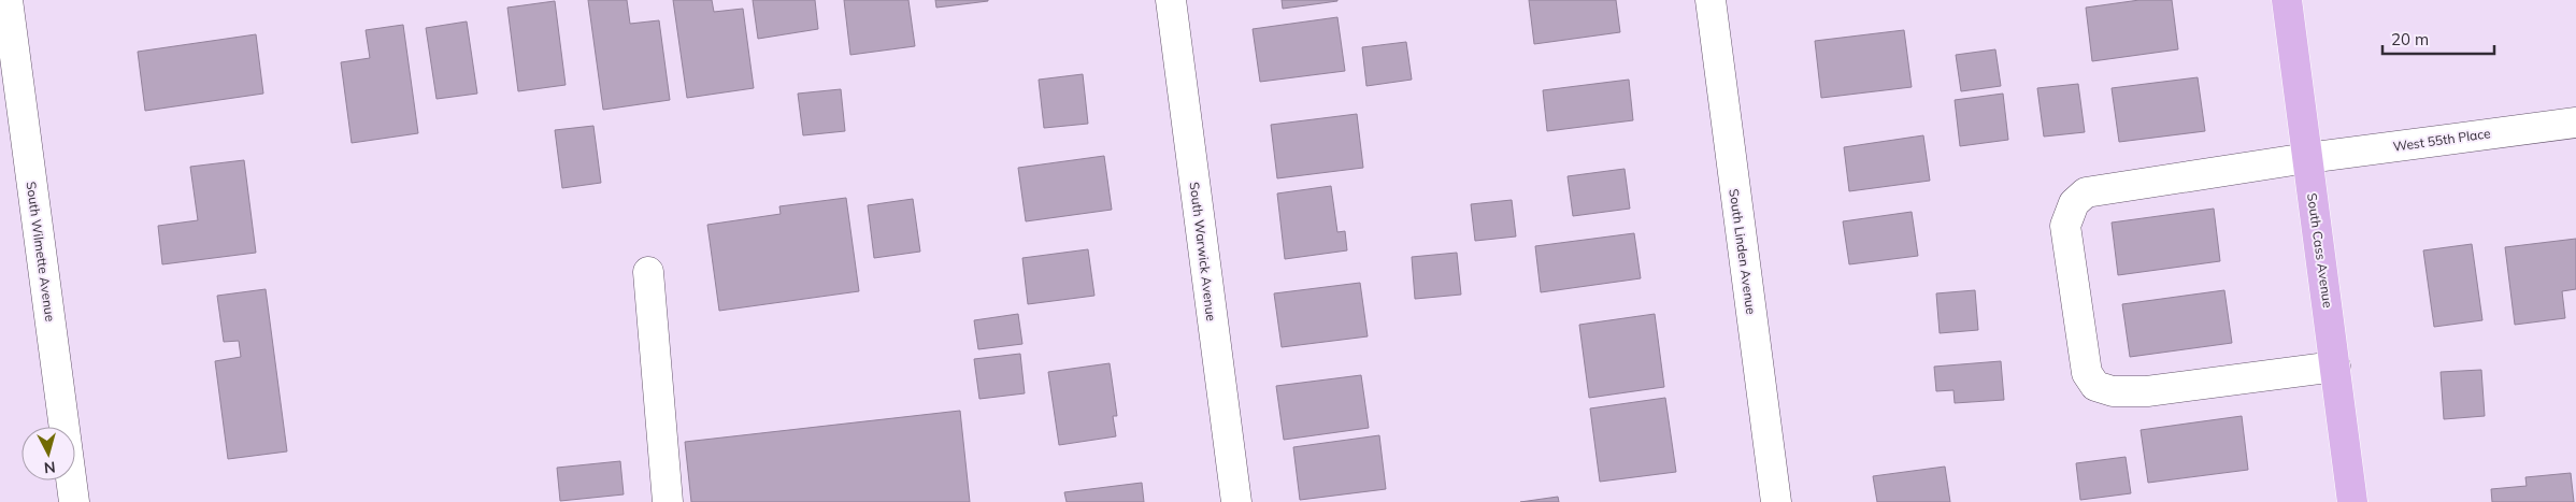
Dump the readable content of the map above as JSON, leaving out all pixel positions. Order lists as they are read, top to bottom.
{
  "streets": {
    "main road": ["South Cass Avenue"],
    "street": [
      "West 55th Place",
      "South Wilmette Avenue",
      "South Warwick Avenue",
      "South Linden Avenue"
    ]
  },
  "crossings": [
    ["West 55th Place", "South Cass Avenue"]
  ],
  "scale_bar": "20 m",
  "north": "bottom"
}
